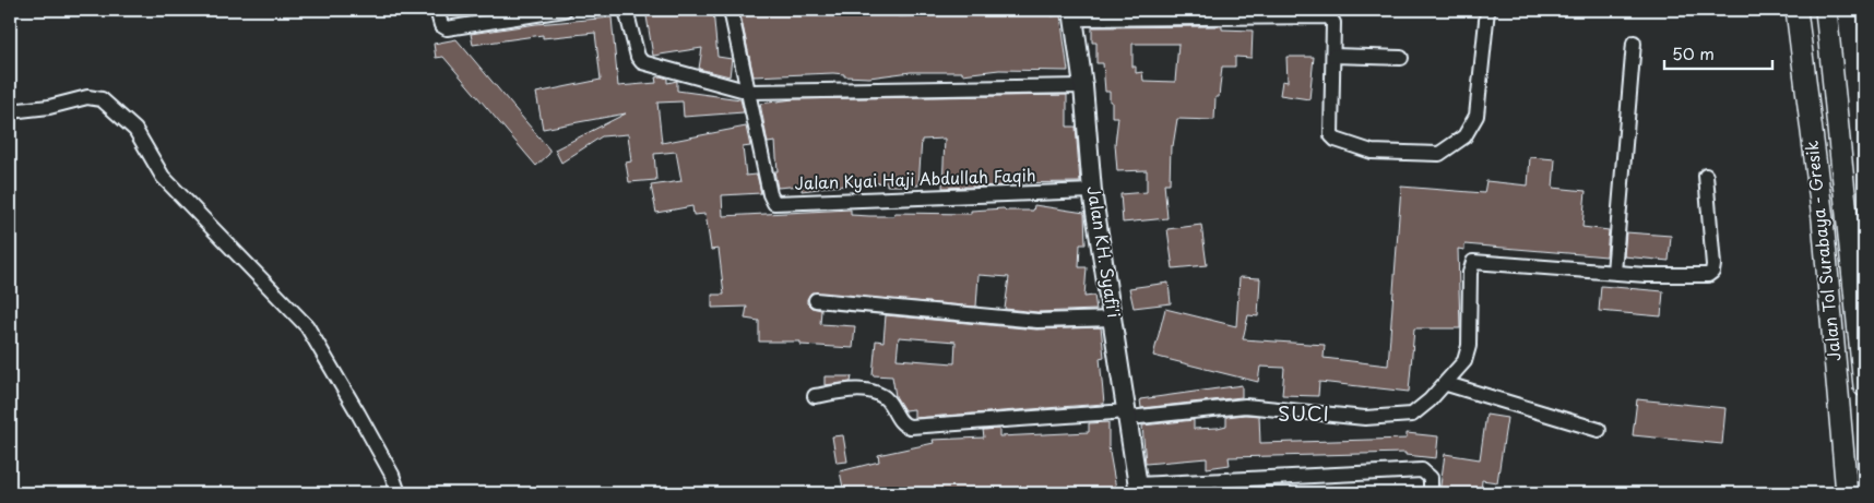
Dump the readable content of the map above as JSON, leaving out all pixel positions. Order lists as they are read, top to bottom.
{
  "streets": {
    "highway": ["Jalan Tol Surabaya - Gresik"],
    "main road": ["Jalan KH. Syafi'i"],
    "street": ["Jalan Kyai Haji Abdullah Faqih"]
  },
  "crossings": [
    ["Jalan Kyai Haji Abdullah Faqih", "Jalan KH. Syafi'i"]
  ],
  "districts": ["SUCI"],
  "scale_bar": "50 m"
}
